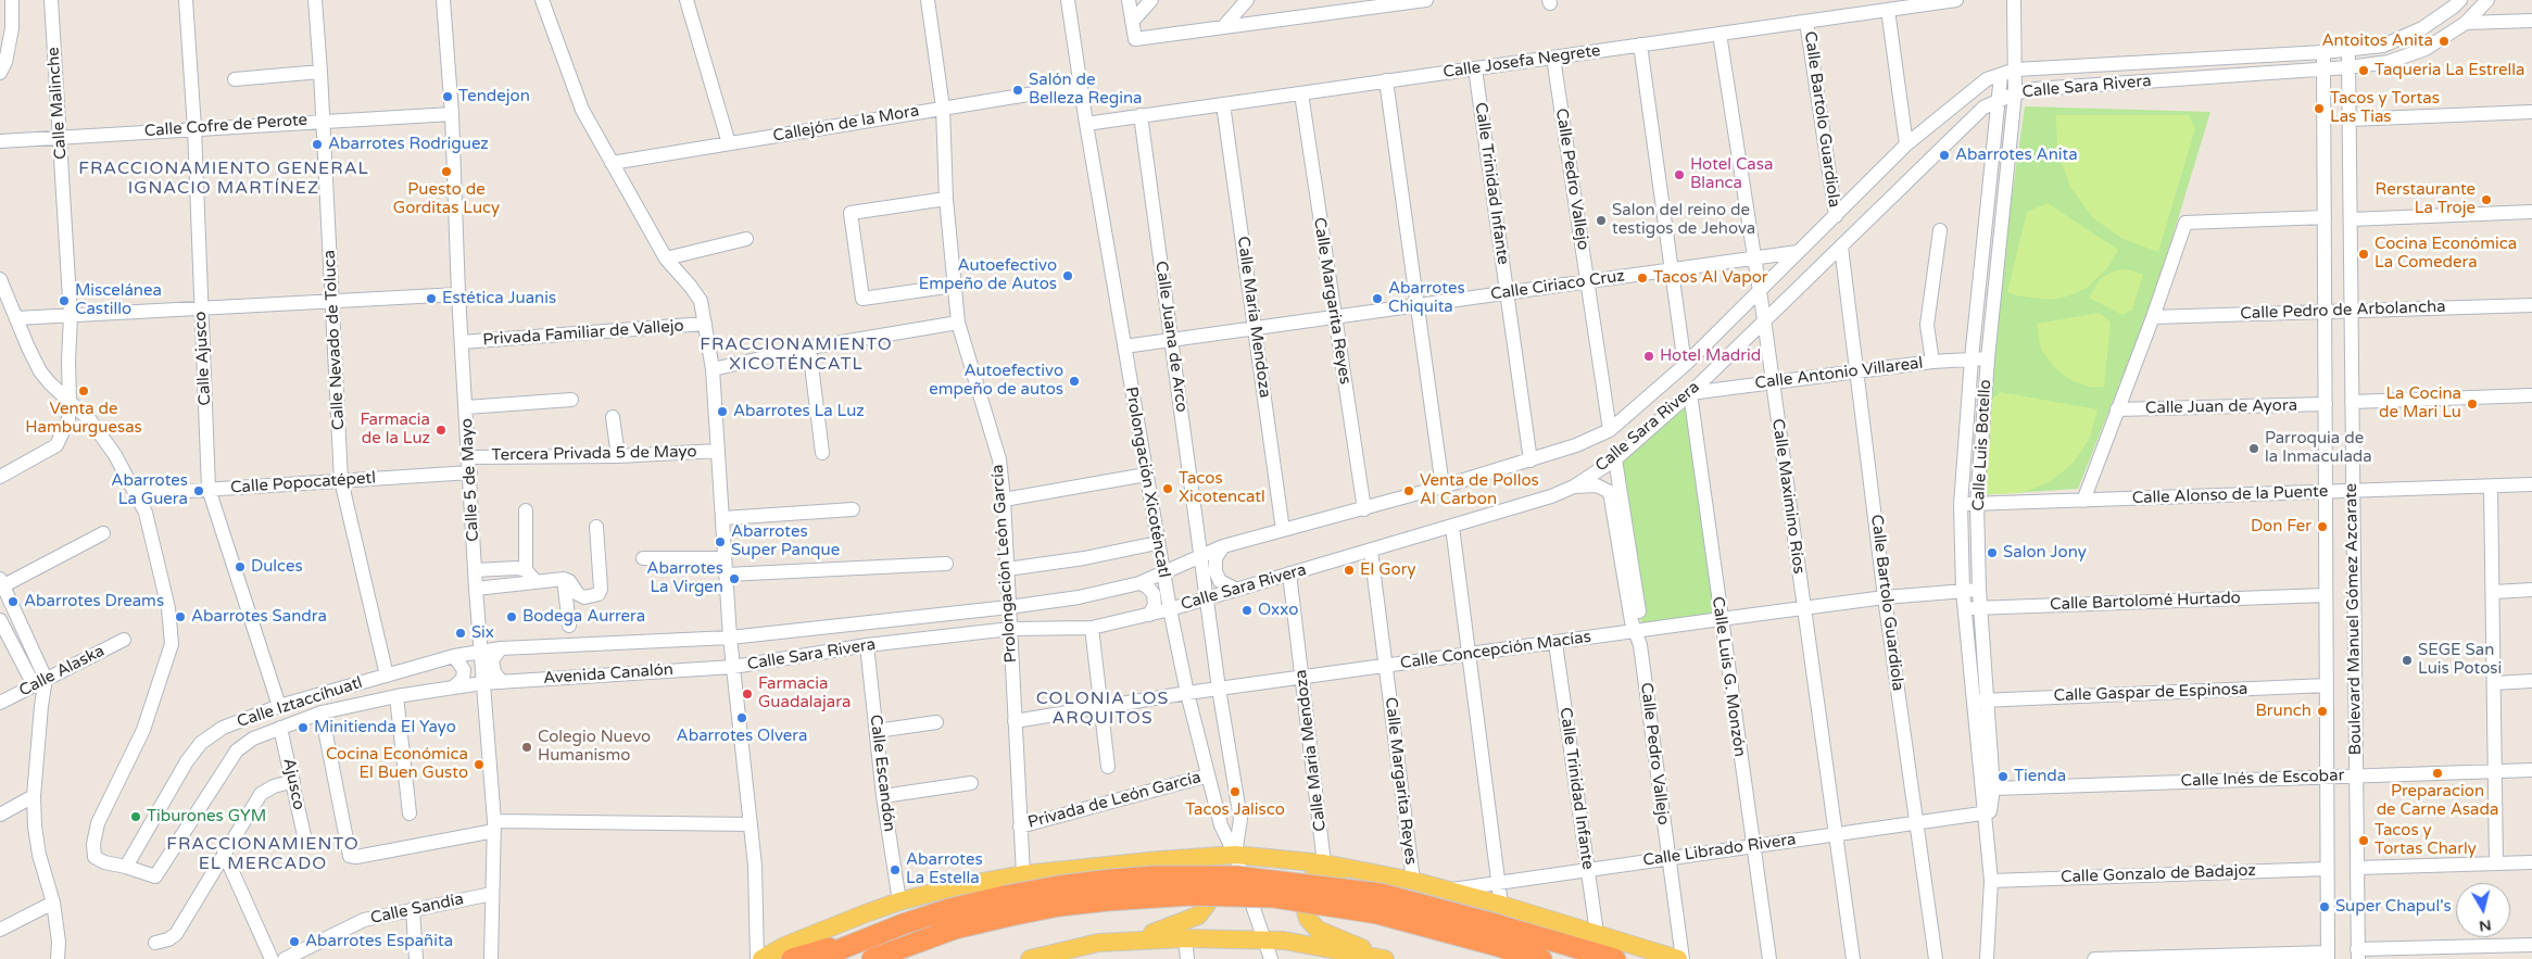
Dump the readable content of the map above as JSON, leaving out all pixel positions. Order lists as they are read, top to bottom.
{
  "streets": {
    "street": [
      "Calle Josefa Negrete",
      "Calle Sara Rivera",
      "Calle Malinche",
      "Calle Bartolo Guardiola",
      "Callejón de la Mora",
      "Calle Cofre de Perote",
      "Calle Pedro Vallejo",
      "Calle Trinidad Infante",
      "Calle Ciriaco Cruz",
      "Calle Margarita Reyes",
      "Calle Pedro de Arbolancha",
      "Calle María Mendoza",
      "Privada Familiar de Vallejo",
      "Calle Juana de Arco",
      "Calle Nevado de Toluca",
      "Calle Ajusco",
      "Calle Antonio Villareal",
      "Calle Juan de Ayora",
      "Calle Luis Botello",
      "Tercera Privada 5 de Mayo",
      "Calle 5 de Mayo",
      "Prolongación Xicoténcatl",
      "Calle Popocatépetl",
      "Calle Alonso de la Puente",
      "Calle Maximino Ríos",
      "Prolongación León García",
      "Calle Bartolomé Hurtado",
      "Boulevard Manuel Gómez Azcarate",
      "Calle Concepción Macías",
      "Calle Alaska",
      "Avenida Canalón",
      "Calle Luis G. Monzón",
      "Calle Gaspar de Espinosa",
      "Calle Iztaccíhuatl",
      "Calle Escandón",
      "Calle Inés de Escobar",
      "Ajusco",
      "Privada de León García",
      "Calle Librado Rivera",
      "Calle Gonzalo de Badajoz",
      "Calle Sandía"
    ]
  },
  "crossings": [
    ["Calle Josefa Negrete", "Calle Bartolo Guardiola"],
    ["Calle Josefa Negrete", "Calle Pedro Vallejo"],
    ["Calle Josefa Negrete", "Calle Trinidad Infante"],
    ["Calle Josefa Negrete", "Calle Margarita Reyes"],
    ["Calle Josefa Negrete", "Calle María Mendoza"],
    ["Calle Josefa Negrete", "Calle Juana de Arco"],
    ["Calle Josefa Negrete", "Prolongación Xicoténcatl"],
    ["Calle Josefa Negrete", "Calle Maximino Ríos"],
    ["Calle Sara Rivera", "Calle Bartolo Guardiola"],
    ["Calle Sara Rivera", "Calle Pedro Vallejo"],
    ["Calle Sara Rivera", "Calle Trinidad Infante"],
    ["Calle Sara Rivera", "Calle Ciriaco Cruz"],
    ["Calle Sara Rivera", "Calle Margarita Reyes"],
    ["Calle Sara Rivera", "Calle María Mendoza"],
    ["Calle Sara Rivera", "Calle Juana de Arco"],
    ["Calle Sara Rivera", "Calle Antonio Villareal"],
    ["Calle Sara Rivera", "Calle Luis Botello"],
    ["Calle Sara Rivera", "Prolongación Xicoténcatl"],
    ["Calle Sara Rivera", "Calle Maximino Ríos"],
    ["Calle Sara Rivera", "Prolongación León García"],
    ["Calle Sara Rivera", "Boulevard Manuel Gómez Azcarate"],
    ["Calle Sara Rivera", "Avenida Canalón"],
    ["Calle Sara Rivera", "Calle Luis G. Monzón"],
    ["Calle Sara Rivera", "Calle Escandón"],
    ["Calle Malinche", "Calle Cofre de Perote"],
    ["Calle Bartolo Guardiola", "Calle Antonio Villareal"],
    ["Calle Bartolo Guardiola", "Calle Concepción Macías"],
    ["Calle Bartolo Guardiola", "Calle Librado Rivera"],
    ["Callejón de la Mora", "Prolongación Xicoténcatl"],
    ["Callejón de la Mora", "Prolongación León García"],
    ["Calle Cofre de Perote", "Calle Nevado de Toluca"],
    ["Calle Cofre de Perote", "Calle Ajusco"],
    ["Calle Cofre de Perote", "Calle 5 de Mayo"],
    ["Calle Pedro Vallejo", "Calle Ciriaco Cruz"],
    ["Calle Pedro Vallejo", "Calle Concepción Macías"],
    ["Calle Pedro Vallejo", "Calle Librado Rivera"],
    ["Calle Trinidad Infante", "Calle Ciriaco Cruz"],
    ["Calle Trinidad Infante", "Calle Concepción Macías"],
    ["Calle Trinidad Infante", "Calle Librado Rivera"],
    ["Calle Ciriaco Cruz", "Calle Margarita Reyes"],
    ["Calle Ciriaco Cruz", "Calle María Mendoza"],
    ["Calle Ciriaco Cruz", "Calle Juana de Arco"],
    ["Calle Ciriaco Cruz", "Prolongación Xicoténcatl"],
    ["Calle Ciriaco Cruz", "Calle Maximino Ríos"],
    ["Calle Margarita Reyes", "Calle Concepción Macías"],
    ["Calle Pedro de Arbolancha", "Boulevard Manuel Gómez Azcarate"],
    ["Calle María Mendoza", "Calle Concepción Macías"],
    ["Privada Familiar de Vallejo", "Calle 5 de Mayo"],
    ["Calle Nevado de Toluca", "Calle Popocatépetl"],
    ["Calle Nevado de Toluca", "Calle Iztaccíhuatl"],
    ["Calle Ajusco", "Calle Popocatépetl"],
    ["Calle Ajusco", "Calle Iztaccíhuatl"],
    ["Calle Antonio Villareal", "Calle Luis Botello"],
    ["Calle Antonio Villareal", "Calle Maximino Ríos"],
    ["Calle Antonio Villareal", "Calle Luis G. Monzón"],
    ["Calle Juan de Ayora", "Boulevard Manuel Gómez Azcarate"],
    ["Calle Luis Botello", "Calle Alonso de la Puente"],
    ["Calle Luis Botello", "Calle Bartolomé Hurtado"],
    ["Calle Luis Botello", "Calle Concepción Macías"],
    ["Calle Luis Botello", "Calle Gaspar de Espinosa"],
    ["Calle Luis Botello", "Calle Inés de Escobar"],
    ["Calle Luis Botello", "Calle Librado Rivera"],
    ["Calle Luis Botello", "Calle Gonzalo de Badajoz"],
    ["Tercera Privada 5 de Mayo", "Calle 5 de Mayo"],
    ["Calle 5 de Mayo", "Calle Popocatépetl"],
    ["Calle 5 de Mayo", "Avenida Canalón"],
    ["Calle 5 de Mayo", "Calle Iztaccíhuatl"],
    ["Calle 5 de Mayo", "Calle Sandía"],
    ["Prolongación Xicoténcatl", "Calle Concepción Macías"],
    ["Prolongación Xicoténcatl", "Privada de León García"],
    ["Calle Alonso de la Puente", "Boulevard Manuel Gómez Azcarate"],
    ["Calle Maximino Ríos", "Calle Concepción Macías"],
    ["Calle Maximino Ríos", "Calle Librado Rivera"],
    ["Prolongación León García", "Calle Concepción Macías"],
    ["Prolongación León García", "Privada de León García"],
    ["Calle Bartolomé Hurtado", "Boulevard Manuel Gómez Azcarate"],
    ["Boulevard Manuel Gómez Azcarate", "Calle Gaspar de Espinosa"],
    ["Boulevard Manuel Gómez Azcarate", "Calle Inés de Escobar"],
    ["Boulevard Manuel Gómez Azcarate", "Calle Gonzalo de Badajoz"],
    ["Calle Concepción Macías", "Calle Luis G. Monzón"],
    ["Avenida Canalón", "Calle Iztaccíhuatl"],
    ["Calle Luis G. Monzón", "Calle Librado Rivera"],
    ["Calle Iztaccíhuatl", "Ajusco"]
  ],
  "districts": [
    "FRACCIONAMIENTO GENERAL IGNACIO MARTÍNEZ",
    "FRACCIONAMIENTO XICOTÉNCATL",
    "COLONIA LOS ARQUITOS",
    "FRACCIONAMIENTO EL MERCADO"
  ],
  "places": [
    "Antoitos Anita",
    "Taqueria La Estrella",
    "Salón de Belleza Regina",
    "Tendejon",
    "Tacos y Tortas Las Tias",
    "Abarrotes Rodriguez",
    "Abarrotes Anita",
    "Puesto de Gorditas Lucy",
    "Hotel Casa Blanca",
    "Rerstaurante La Troje",
    "Salon del reino de testigos de Jehova",
    "Cocina Económica La Comedera",
    "Autoefectivo Empeño de Autos",
    "Tacos Al Vapor",
    "Estética Juanis",
    "Abarrotes Chiquita",
    "Miscelánea Castillo",
    "Hotel Madrid",
    "Autoefectivo empeño de autos",
    "Venta de Hamburguesas",
    "La Cocina de Mari Lu",
    "Abarrotes La Luz",
    "Farmacia de la Luz",
    "Parroquia de la Inmaculada",
    "Tacos Xicotencatl",
    "Abarrotes La Guera",
    "Venta de Pollos Al Carbon",
    "Don Fer",
    "Abarrotes Super Panque",
    "Salon Jony",
    "Dulces",
    "El Gory",
    "Abarrotes La Virgen",
    "Abarrotes Dreams",
    "Oxxo",
    "Abarrotes Sandra",
    "Bodega Aurrera",
    "Six",
    "SEGE San Luis Potosi",
    "Farmacia Guadalajara",
    "Brunch",
    "Abarrotes Olvera",
    "Minitienda El Yayo",
    "Colegio Nuevo Humanismo",
    "Cocina Económica El Buen Gusto",
    "Preparacion de Carne Asada",
    "Tienda",
    "Tacos Jalisco",
    "Tiburones GYM",
    "Tacos y Tortas Charly",
    "Abarrotes La Estella",
    "Super Chapul's",
    "Abarrotes Españita"
  ],
  "north": "bottom"
}
